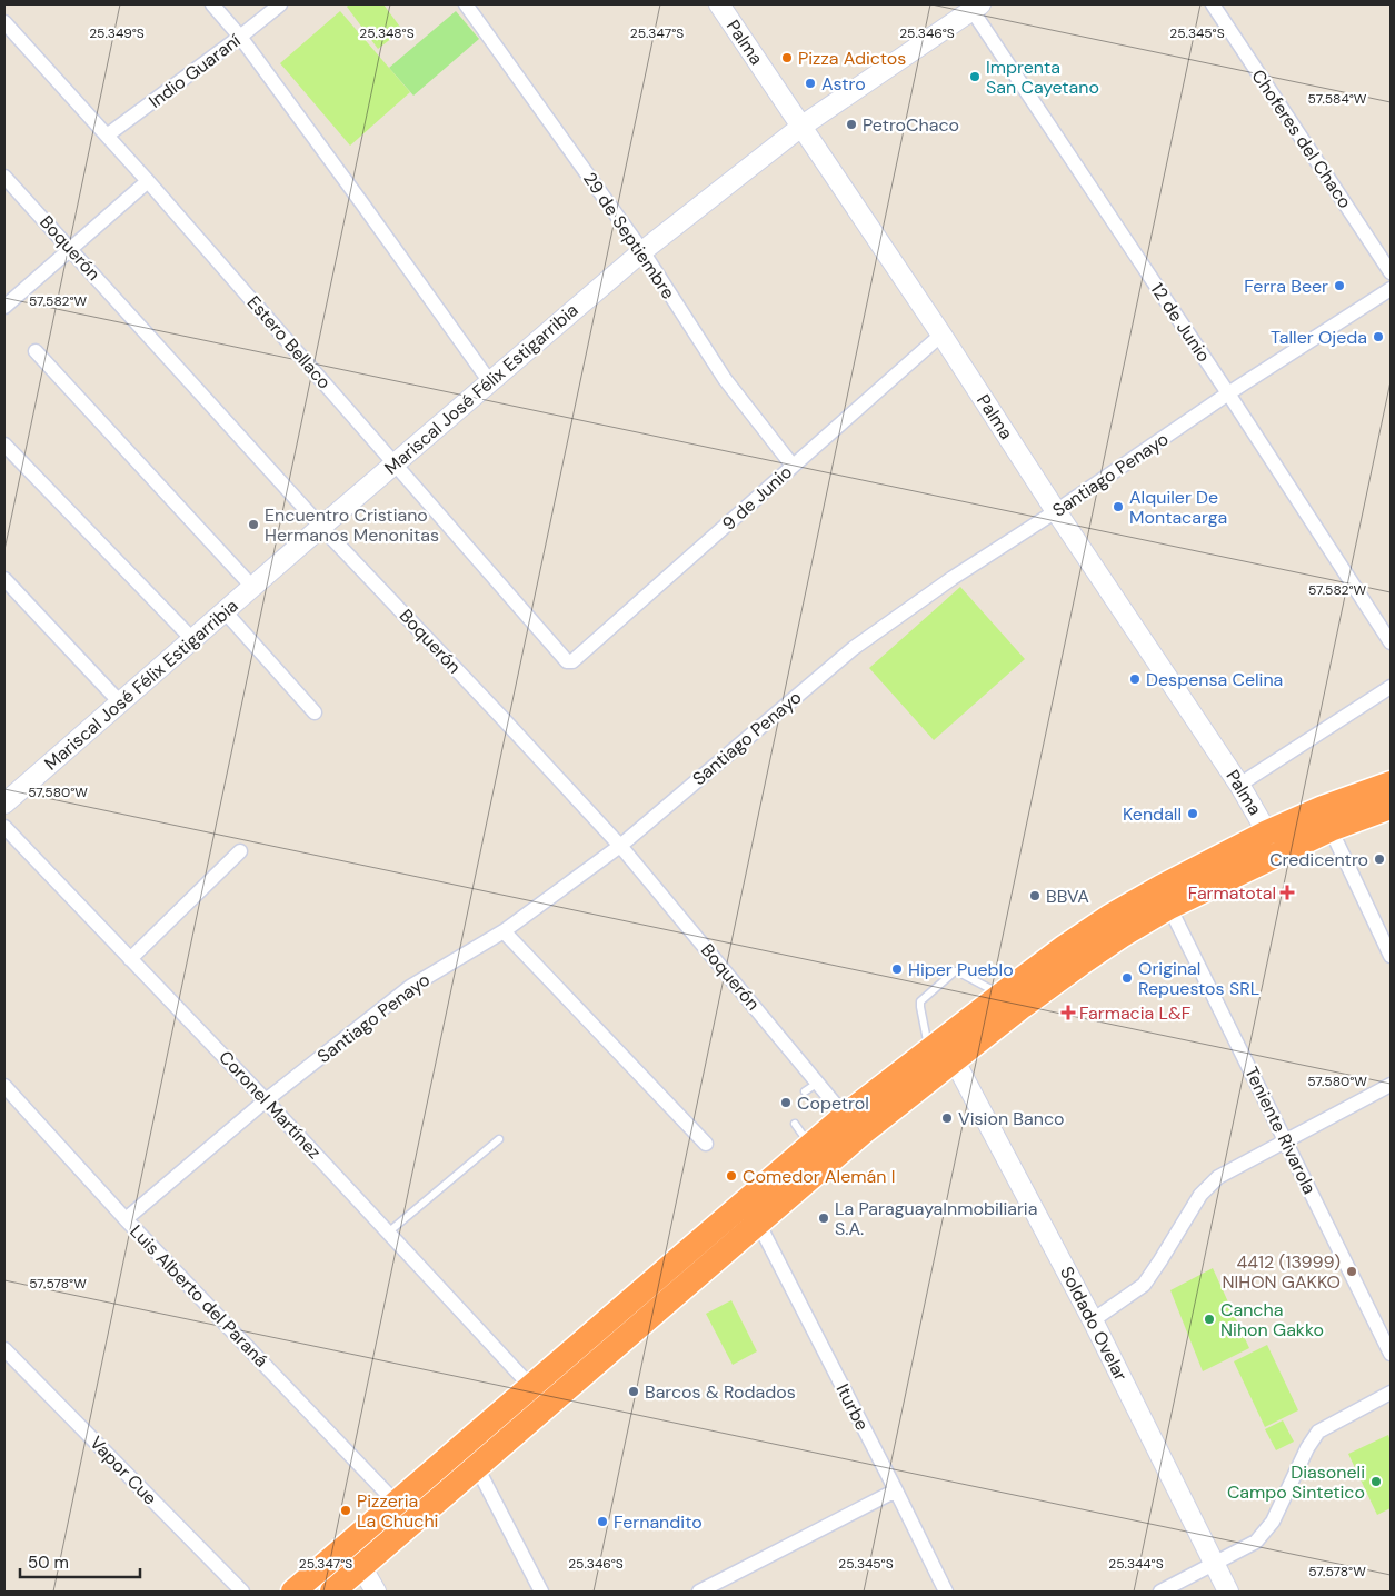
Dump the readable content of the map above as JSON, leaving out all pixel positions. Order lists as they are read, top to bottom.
{
  "streets": {
    "street": [
      "Palma",
      "Indio Guaraní",
      "Choferes del Chaco",
      "29 de Septiembre",
      "Boquerón",
      "12 de Junio",
      "Estero Bellaco",
      "Mariscal José Félix Estigarribia",
      "Santiago Penayo",
      "9 de Junio",
      "Coronel Martínez",
      "Teniente Rivarola",
      "Luis Alberto del Paraná",
      "Soldado Ovelar",
      "Iturbe",
      "Vapor Cue"
    ]
  },
  "crossings": [
    ["Palma", "Mariscal José Félix Estigarribia"],
    ["Palma", "Santiago Penayo"],
    ["Palma", "9 de Junio"],
    ["Indio Guaraní", "Estero Bellaco"],
    ["29 de Septiembre", "Mariscal José Félix Estigarribia"],
    ["29 de Septiembre", "9 de Junio"],
    ["Boquerón", "Mariscal José Félix Estigarribia"],
    ["Boquerón", "Santiago Penayo"],
    ["12 de Junio", "Mariscal José Félix Estigarribia"],
    ["12 de Junio", "Santiago Penayo"],
    ["Estero Bellaco", "Mariscal José Félix Estigarribia"],
    ["Estero Bellaco", "9 de Junio"],
    ["Santiago Penayo", "Coronel Martínez"],
    ["Santiago Penayo", "Luis Alberto del Paraná"]
  ],
  "places": {
    "other": [
      "Pizza Adictos",
      "Imprenta San Cayetano",
      "Astro",
      "PetroChaco",
      "Ferra Beer",
      "Taller Ojeda",
      "Alquiler De Montacarga",
      "Encuentro Cristiano Hermanos Menonitas",
      "Despensa Celina",
      "Kendall",
      "Credicentro",
      "BBVA",
      "Hiper Pueblo",
      "Original Repuestos SRL",
      "Copetrol",
      "Vision Banco",
      "Comedor Alemán I",
      "La ParaguayaInmobiliaria S.A.",
      "4412 (13999) NIHON GAKKO",
      "Cancha Nihon Gakko",
      "Barcos & Rodados",
      "Diasoneli Campo Sintetico",
      "Pizzeria La Chuchi",
      "Fernandito"
    ],
    "health": ["Farmatotal", "Farmacia L&F"]
  },
  "scale_bar": "50 m",
  "coordinates": [
    "25.349°S",
    "25.348°S",
    "25.347°S",
    "25.346°S",
    "25.345°S",
    "57.584°W",
    "57.582°W",
    "57.580°W",
    "57.578°W",
    "25.344°S"
  ]
}
